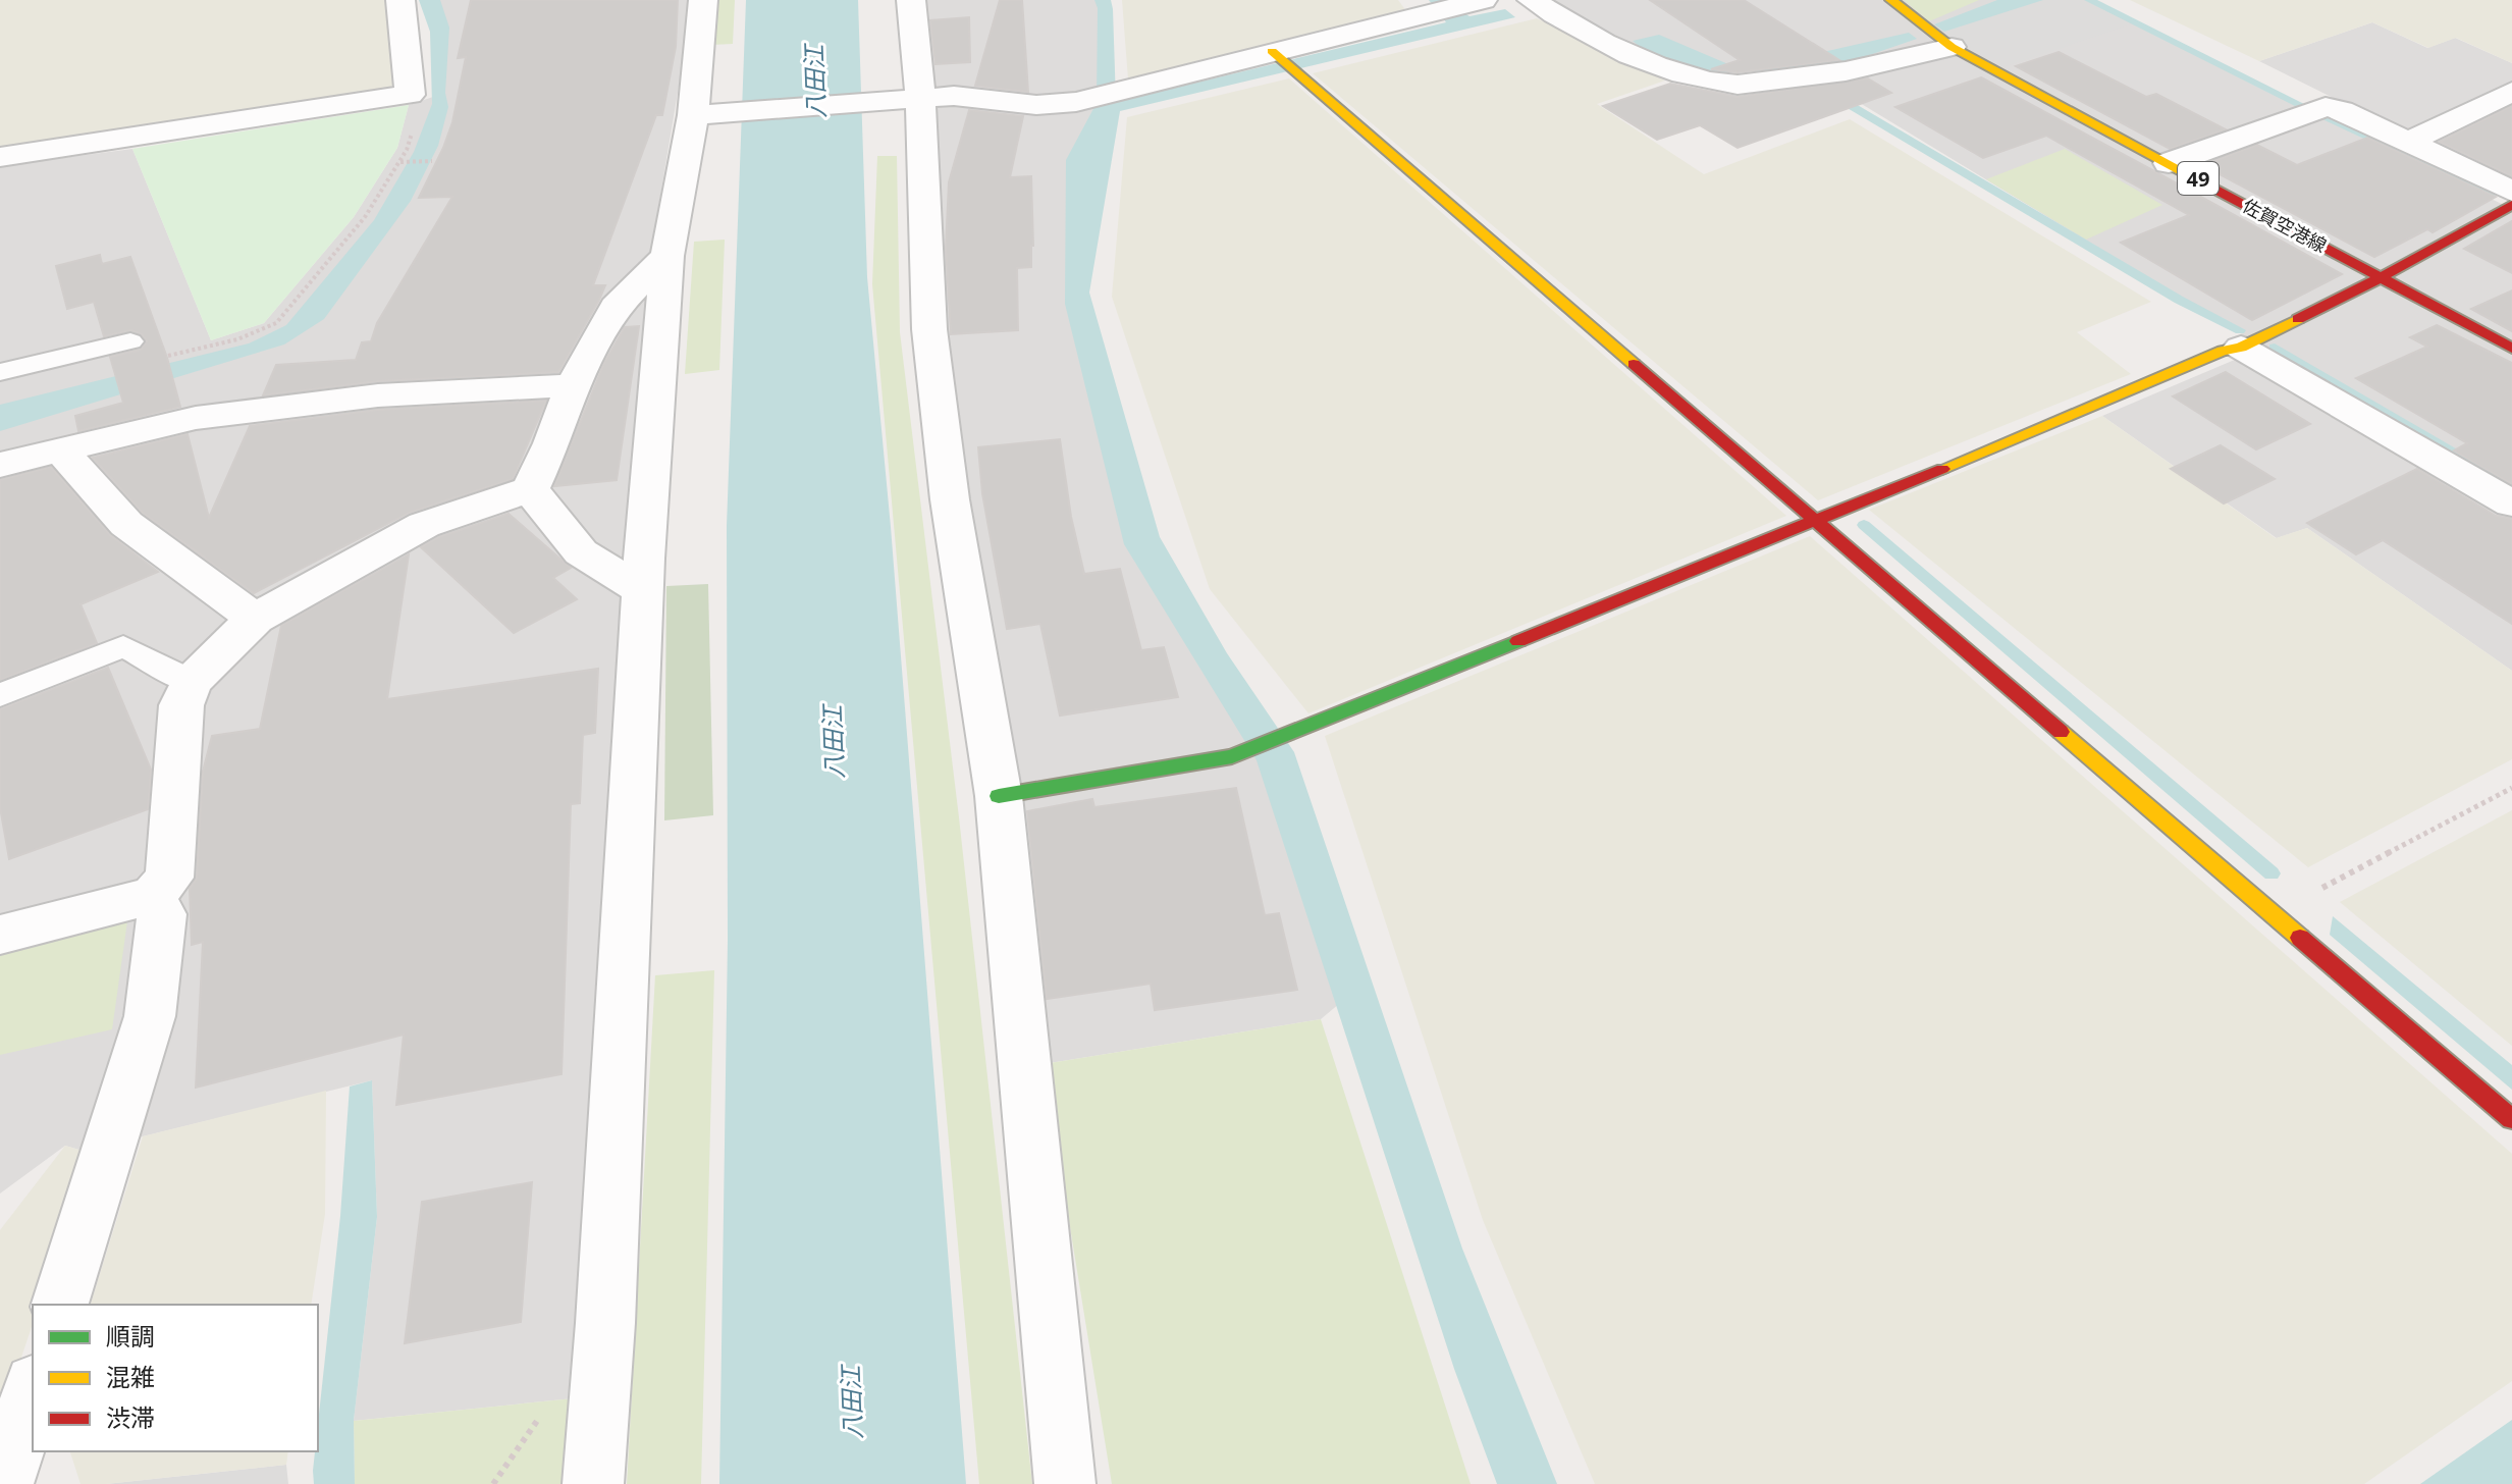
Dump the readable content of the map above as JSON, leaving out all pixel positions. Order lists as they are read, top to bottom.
{
  "streets": {
    "street": ["49", "佐賀空港線"]
  },
  "water": ["八田江"],
  "legend": ["順調", "混雑", "渋滞"]
}
